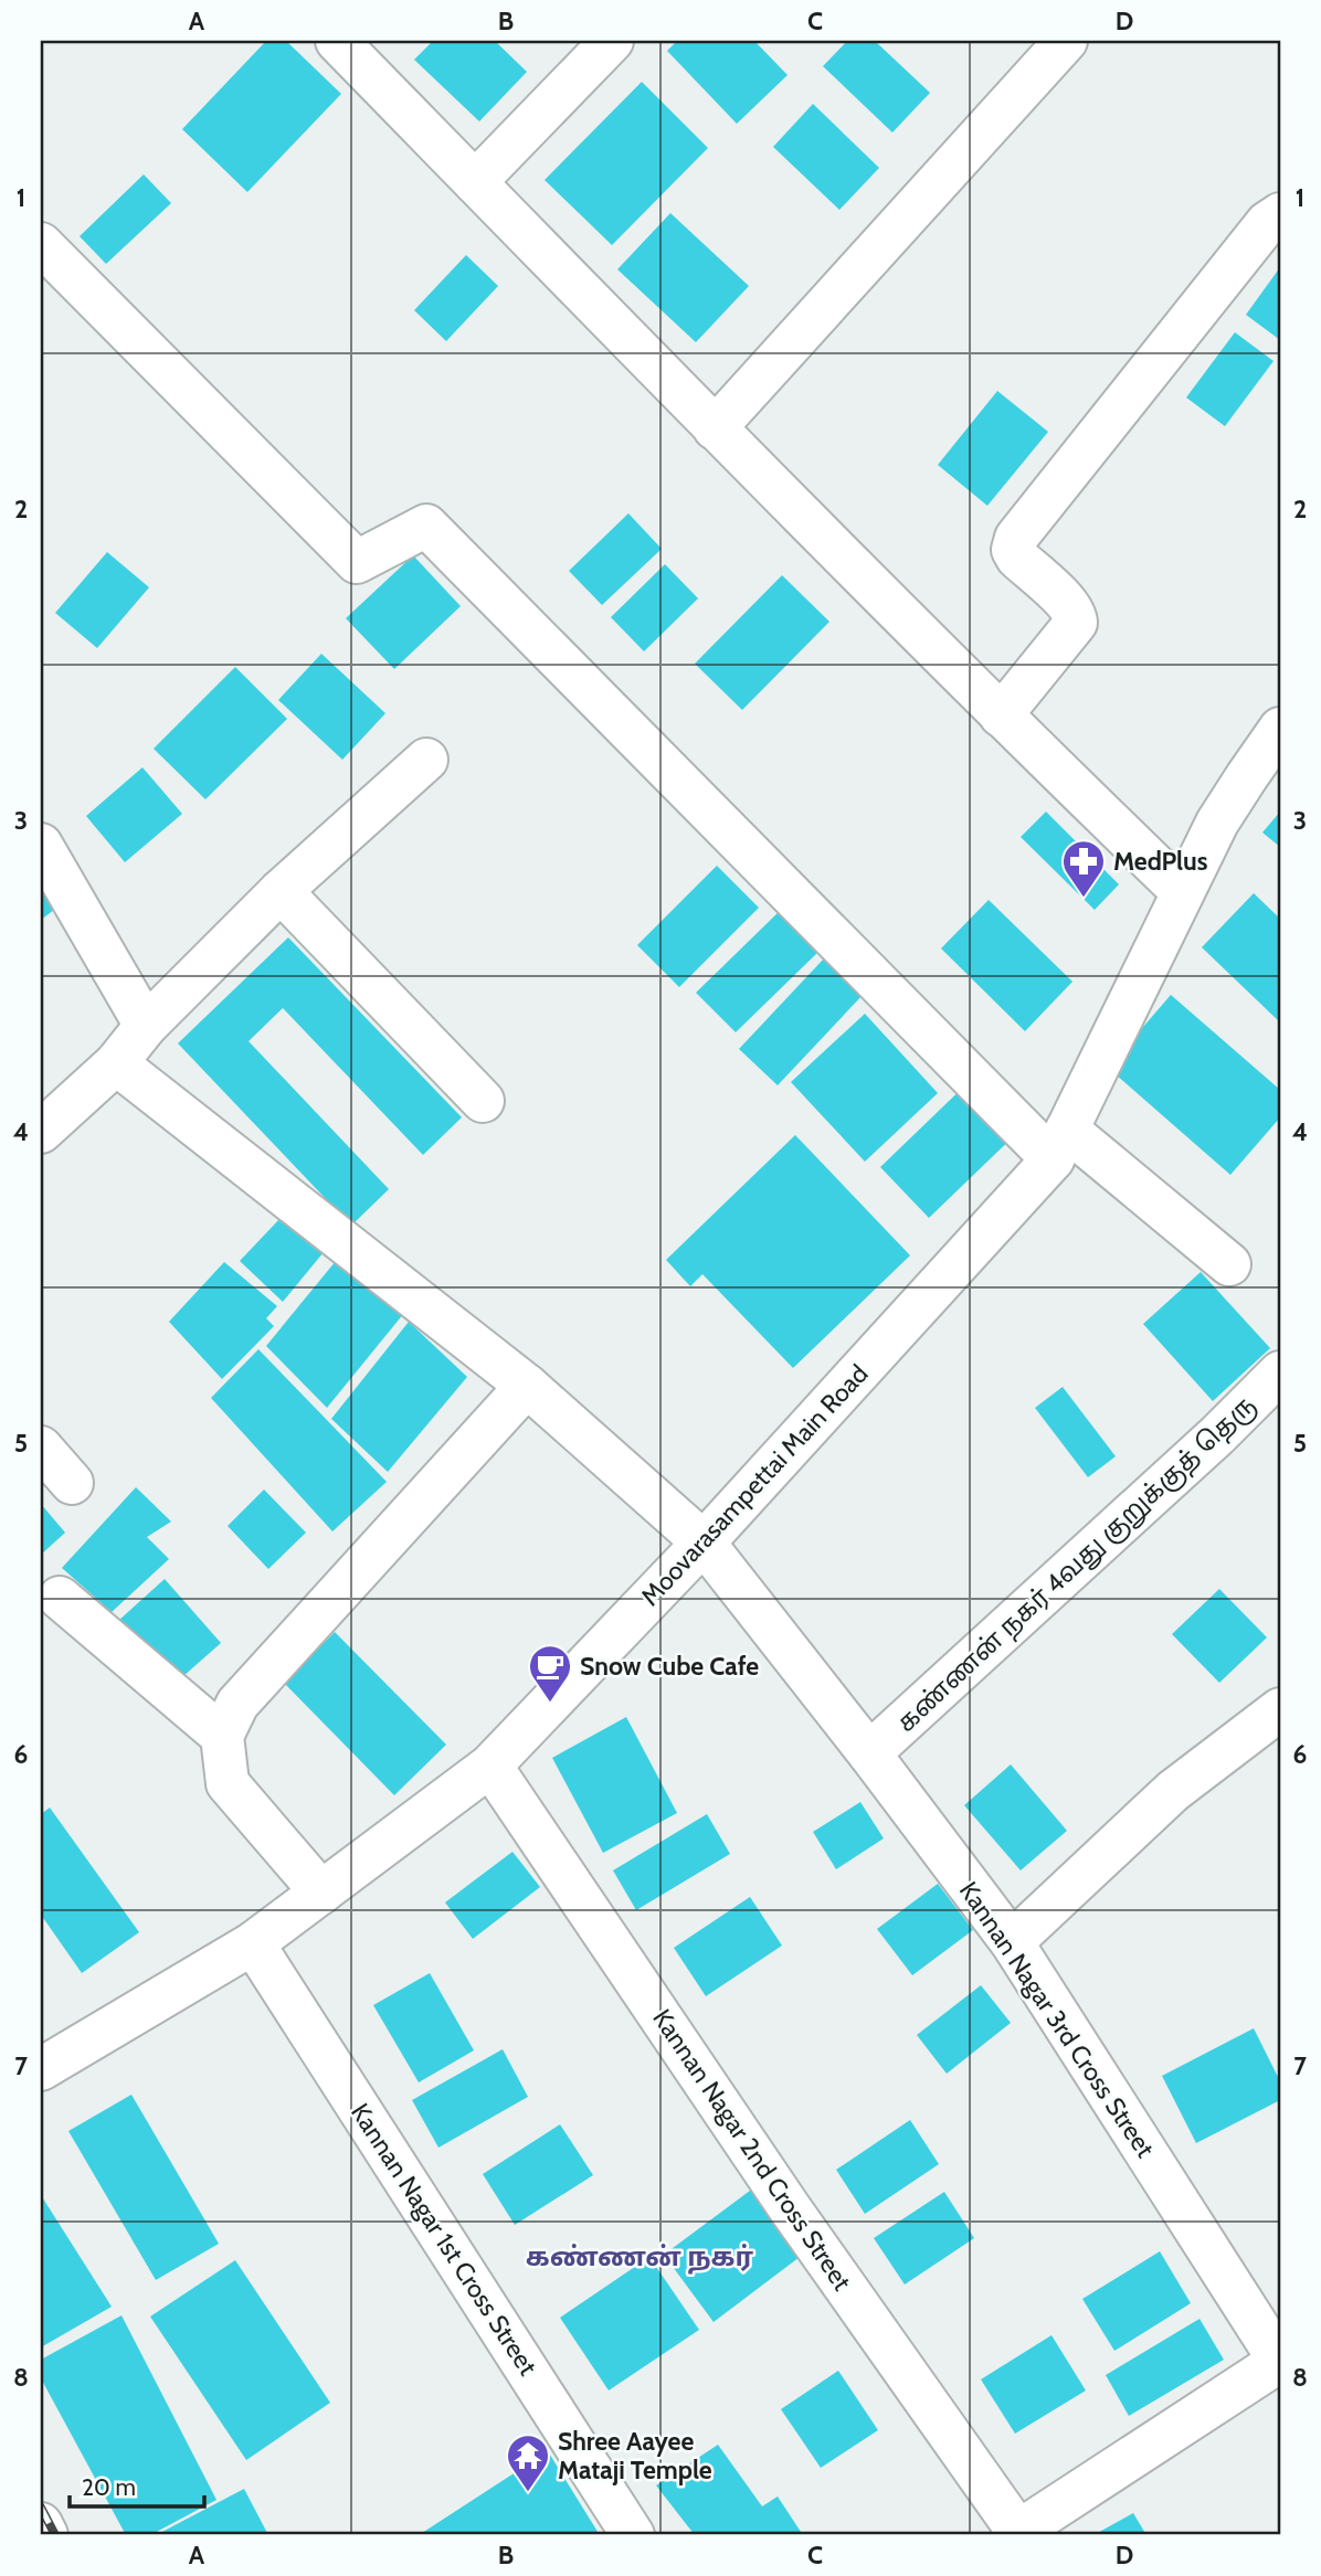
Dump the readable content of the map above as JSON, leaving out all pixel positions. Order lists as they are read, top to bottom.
{
  "streets": {
    "street": [
      "Moovarasampettai Main Road",
      "கண்ணன் நகர் 4வது குறுக்குத் தெரு",
      "Kannan Nagar 3rd Cross Street",
      "Kannan Nagar 2nd Cross Street",
      "Kannan Nagar 1st Cross Street"
    ]
  },
  "crossings": [
    ["Moovarasampettai Main Road", "Kannan Nagar 3rd Cross Street"],
    ["Moovarasampettai Main Road", "Kannan Nagar 2nd Cross Street"],
    ["Moovarasampettai Main Road", "Kannan Nagar 1st Cross Street"],
    ["கண்ணன் நகர் 4வது குறுக்குத் தெரு", "Kannan Nagar 3rd Cross Street"]
  ],
  "districts": ["கண்ணன் நகர்"],
  "places": {
    "pharmacy": ["MedPlus"],
    "cafe": ["Snow Cube Cafe"],
    "temple": ["Shree Aayee Mataji Temple"]
  },
  "scale_bar": "20 m",
  "grid": {
    "columns": [
      "A",
      "B",
      "C",
      "D"
    ],
    "rows": [
      "1",
      "2",
      "3",
      "4",
      "5",
      "6",
      "7",
      "8"
    ]
  }
}
